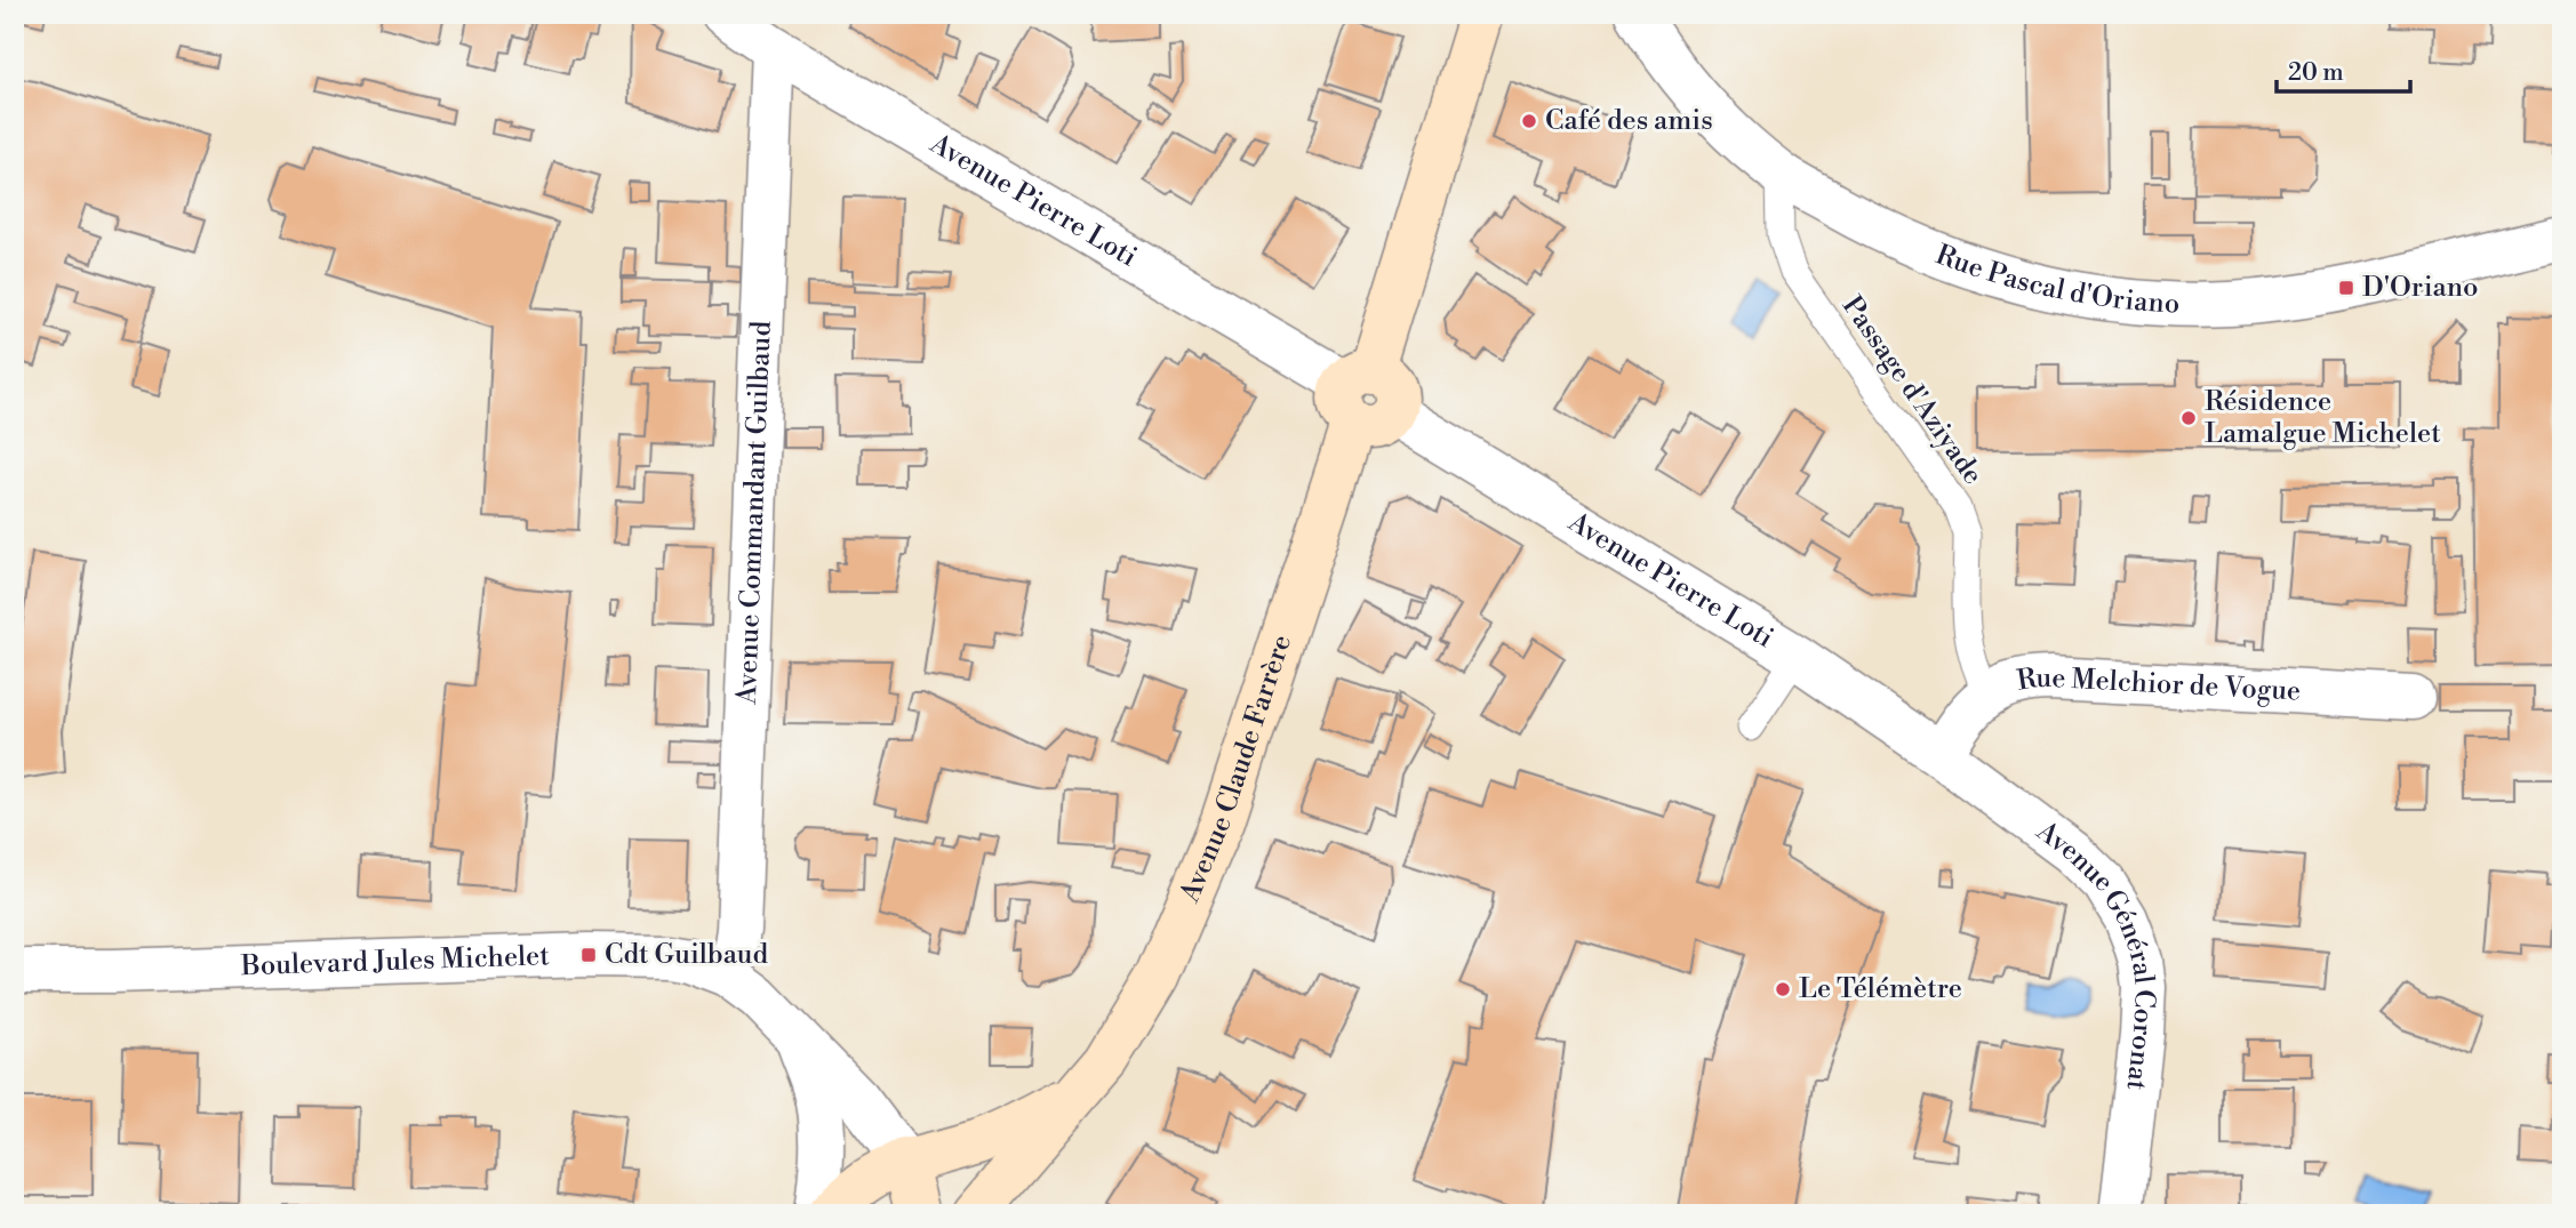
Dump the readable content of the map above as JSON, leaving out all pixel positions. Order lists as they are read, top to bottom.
{
  "streets": {
    "street": [
      "Avenue Pierre Loti",
      "Rue Pascal d'Oriano",
      "Avenue Commandant Guilbaud",
      "Rue Melchior de Vogue",
      "Avenue Claude Farrère",
      "Boulevard Jules Michelet",
      "Avenue Général Coronat"
    ],
    "lane": ["Passage d'Aziyade"]
  },
  "crossings": [
    ["Avenue Pierre Loti", "Avenue Commandant Guilbaud"],
    ["Avenue Pierre Loti", "Rue Melchior de Vogue"],
    ["Avenue Pierre Loti", "Avenue Claude Farrère"],
    ["Avenue Pierre Loti", "Avenue Général Coronat"],
    ["Rue Pascal d'Oriano", "Passage d'Aziyade"],
    ["Passage d'Aziyade", "Rue Melchior de Vogue"],
    ["Avenue Commandant Guilbaud", "Boulevard Jules Michelet"],
    ["Rue Melchior de Vogue", "Avenue Général Coronat"],
    ["Avenue Claude Farrère", "Boulevard Jules Michelet"]
  ],
  "places": {
    "other": ["Café des amis", "Résidence Lamalgue Michelet", "Le Télémètre"],
    "transit": ["D'Oriano", "Cdt Guilbaud"]
  },
  "scale_bar": "20 m"
}
